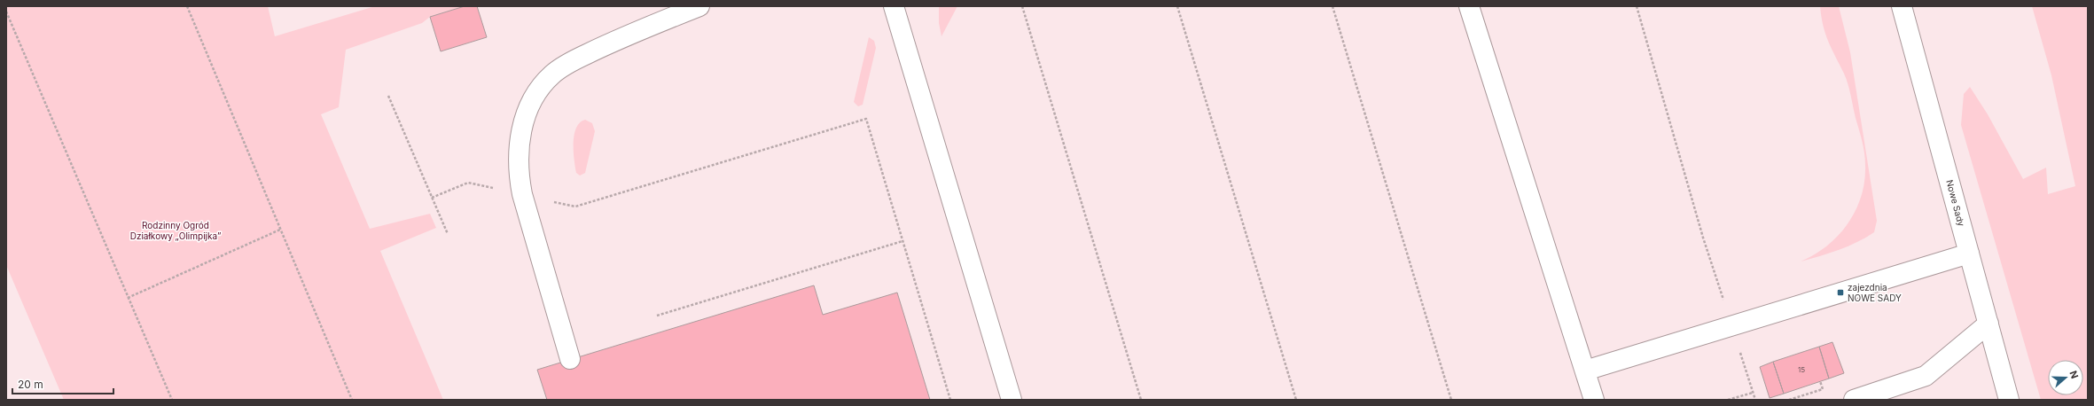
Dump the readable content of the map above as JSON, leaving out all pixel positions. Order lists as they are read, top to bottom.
{
  "streets": {
    "street": ["Nowe Sady"]
  },
  "parks": ["Rodzinny Ogród Działkowy „Olimpijka”"],
  "places": {
    "transit": ["zajezdnia NOWE SADY"]
  },
  "house_numbers": ["15"],
  "scale_bar": "20 m",
  "north": "right"
}
